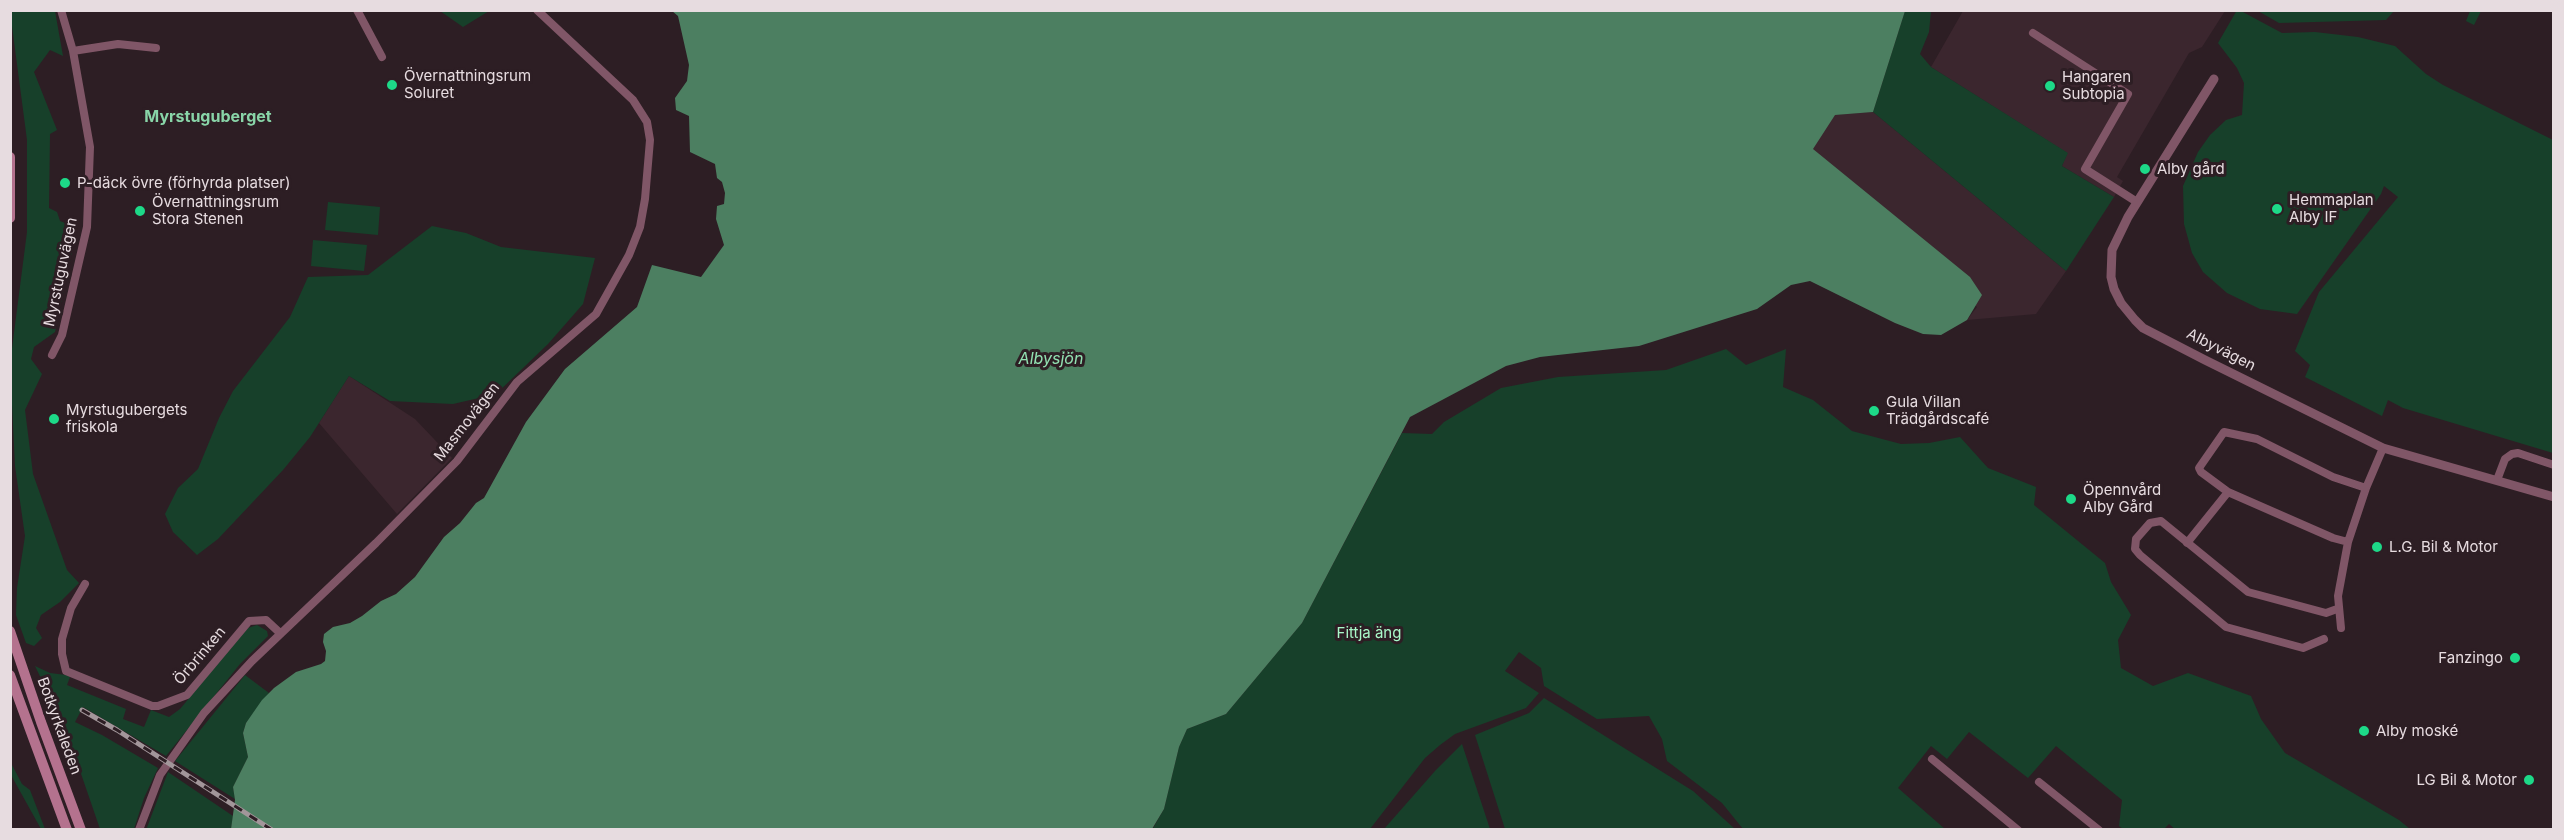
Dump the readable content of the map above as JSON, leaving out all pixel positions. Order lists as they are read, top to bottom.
{
  "streets": {
    "main road": ["Botkyrkaleden"],
    "street": [
      "Myrstuguvägen",
      "Albyvägen",
      "Masmovägen",
      "Örbrinken"
    ]
  },
  "crossings": [
    ["Masmovägen", "Örbrinken"]
  ],
  "districts": ["Myrstuguberget"],
  "water": ["Albysjön"],
  "parks": ["Fittja äng"],
  "places": [
    "Övernattningsrum Soluret",
    "Hangaren Subtopia",
    "Alby gård",
    "P-däck övre (förhyrda platser)",
    "Hemmaplan Alby IF",
    "Övernattningsrum Stora Stenen",
    "Gula Villan Trädgårdscafé",
    "Myrstugubergets friskola",
    "Öpennvård Alby Gård",
    "L.G. Bil & Motor",
    "Fanzingo",
    "Alby moské",
    "LG Bil & Motor"
  ]
}
